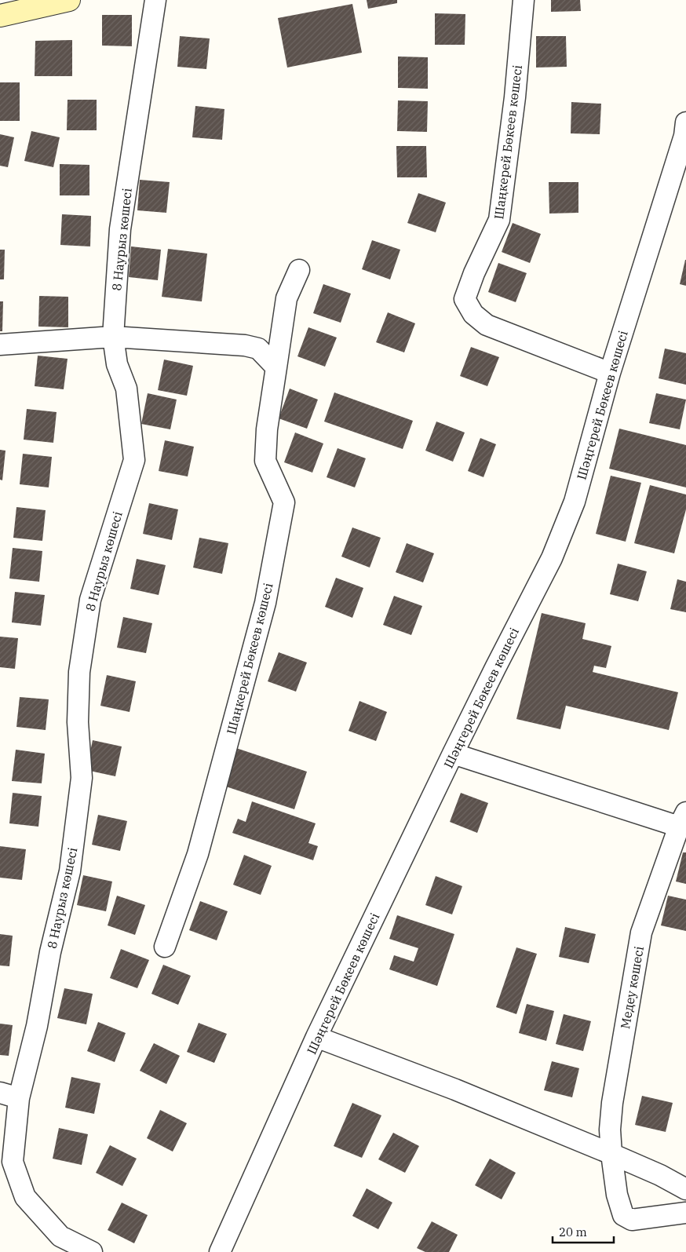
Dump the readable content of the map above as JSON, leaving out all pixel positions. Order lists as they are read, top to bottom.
{
  "streets": {
    "street": [
      "Шаңкерей Бөкеев көшесі",
      "8 Наурыз көшесі",
      "Шәңгерей Бөкеев көшесі",
      "Медеу көшесі"
    ]
  },
  "crossings": [
    ["Шаңкерей Бөкеев көшесі", "Шәңгерей Бөкеев көшесі"],
    ["Шәңгерей Бөкеев көшесі", "Медеу көшесі"]
  ],
  "scale_bar": "20 m"
}
